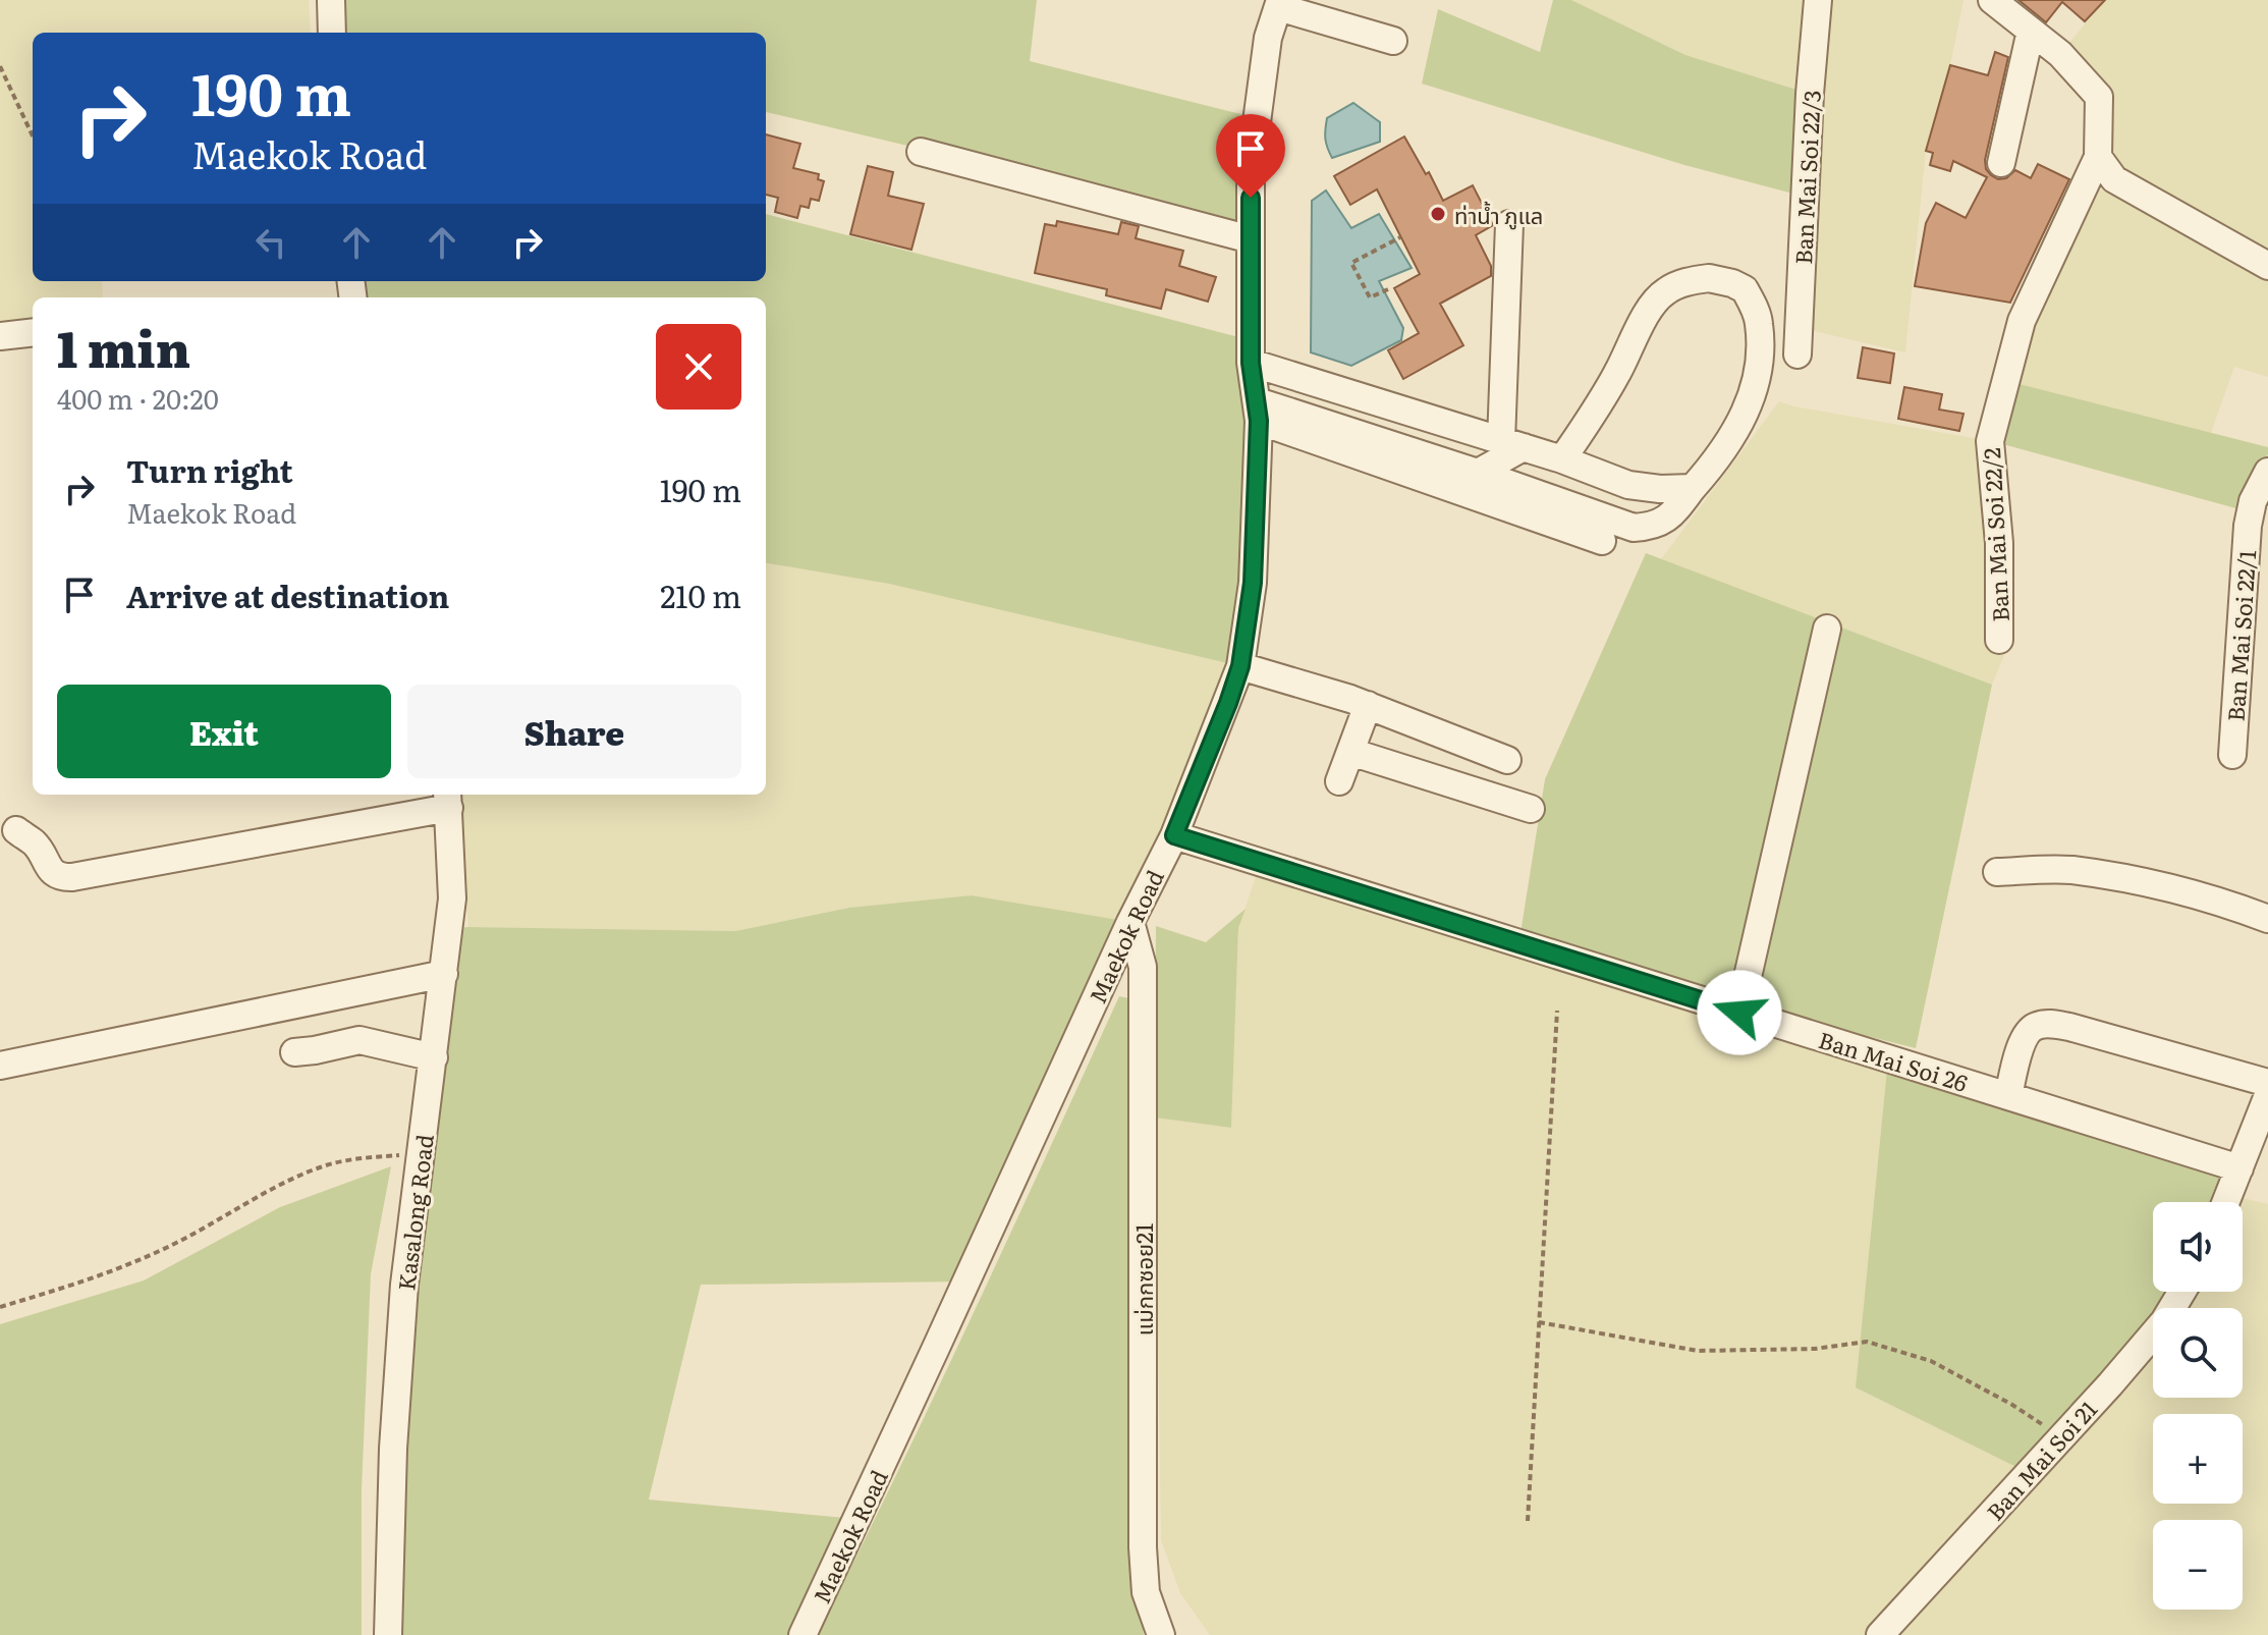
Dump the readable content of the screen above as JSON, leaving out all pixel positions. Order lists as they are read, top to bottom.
{
  "streets": {
    "street": [
      "Ban Mai Soi 22/3",
      "Ban Mai Soi 22/2",
      "Ban Mai Soi 22/1",
      "Maekok Road",
      "Ban Mai Soi 26",
      "Kasalong Road",
      "แม่กกซอย21",
      "Ban Mai Soi 21"
    ]
  },
  "crossings": [
    ["Maekok Road", "Ban Mai Soi 26"],
    ["Maekok Road", "แม่กกซอย21"]
  ],
  "places": ["ท่าน้ำ ภูแล"],
  "page": {
    "turn": ["190 m", "Maekok Road"],
    "heading": ["1 min", "400 m · 20:20"],
    "list": [
      {
        "name": "Turn right",
        "note": "Maekok Road",
        "value": "190 m"
      },
      {
        "name": "Arrive at destination",
        "value": "210 m"
      }
    ],
    "buttons": ["Exit", "Share"],
    "map_buttons": ["+", "−"]
  }
}
